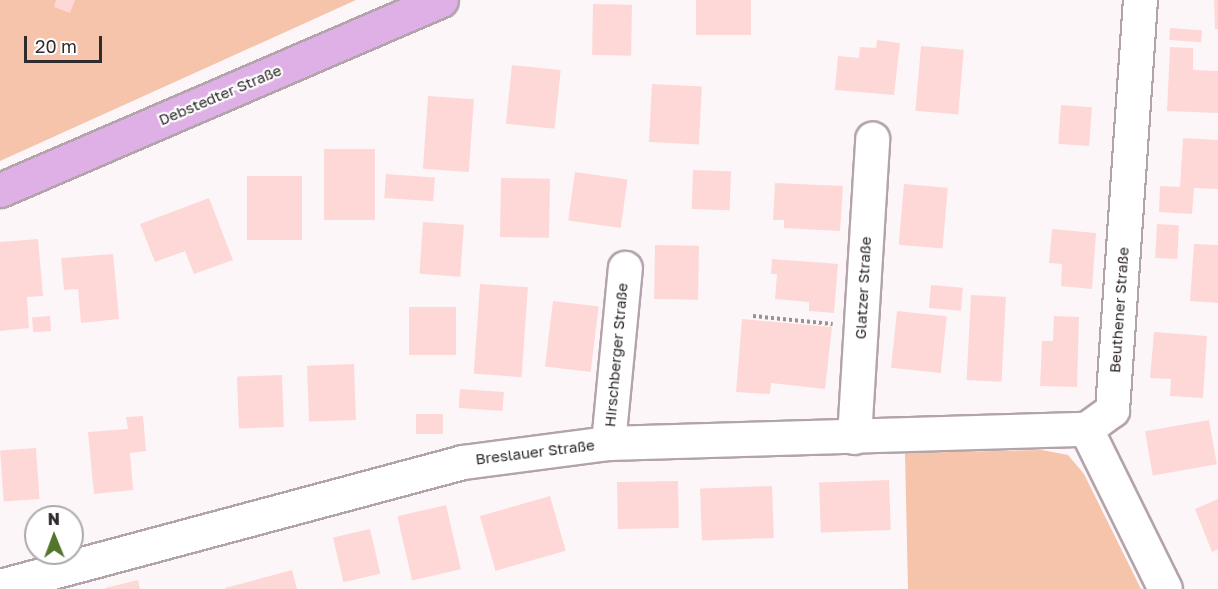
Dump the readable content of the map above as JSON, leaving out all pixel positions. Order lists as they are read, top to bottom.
{
  "streets": {
    "main road": ["Debstedter Straße"],
    "street": [
      "Glatzer Straße",
      "Beuthener Straße",
      "Hirschberger Straße",
      "Breslauer Straße"
    ]
  },
  "crossings": [
    ["Glatzer Straße", "Breslauer Straße"],
    ["Beuthener Straße", "Breslauer Straße"],
    ["Hirschberger Straße", "Breslauer Straße"]
  ],
  "scale_bar": "20 m",
  "north": "top"
}
